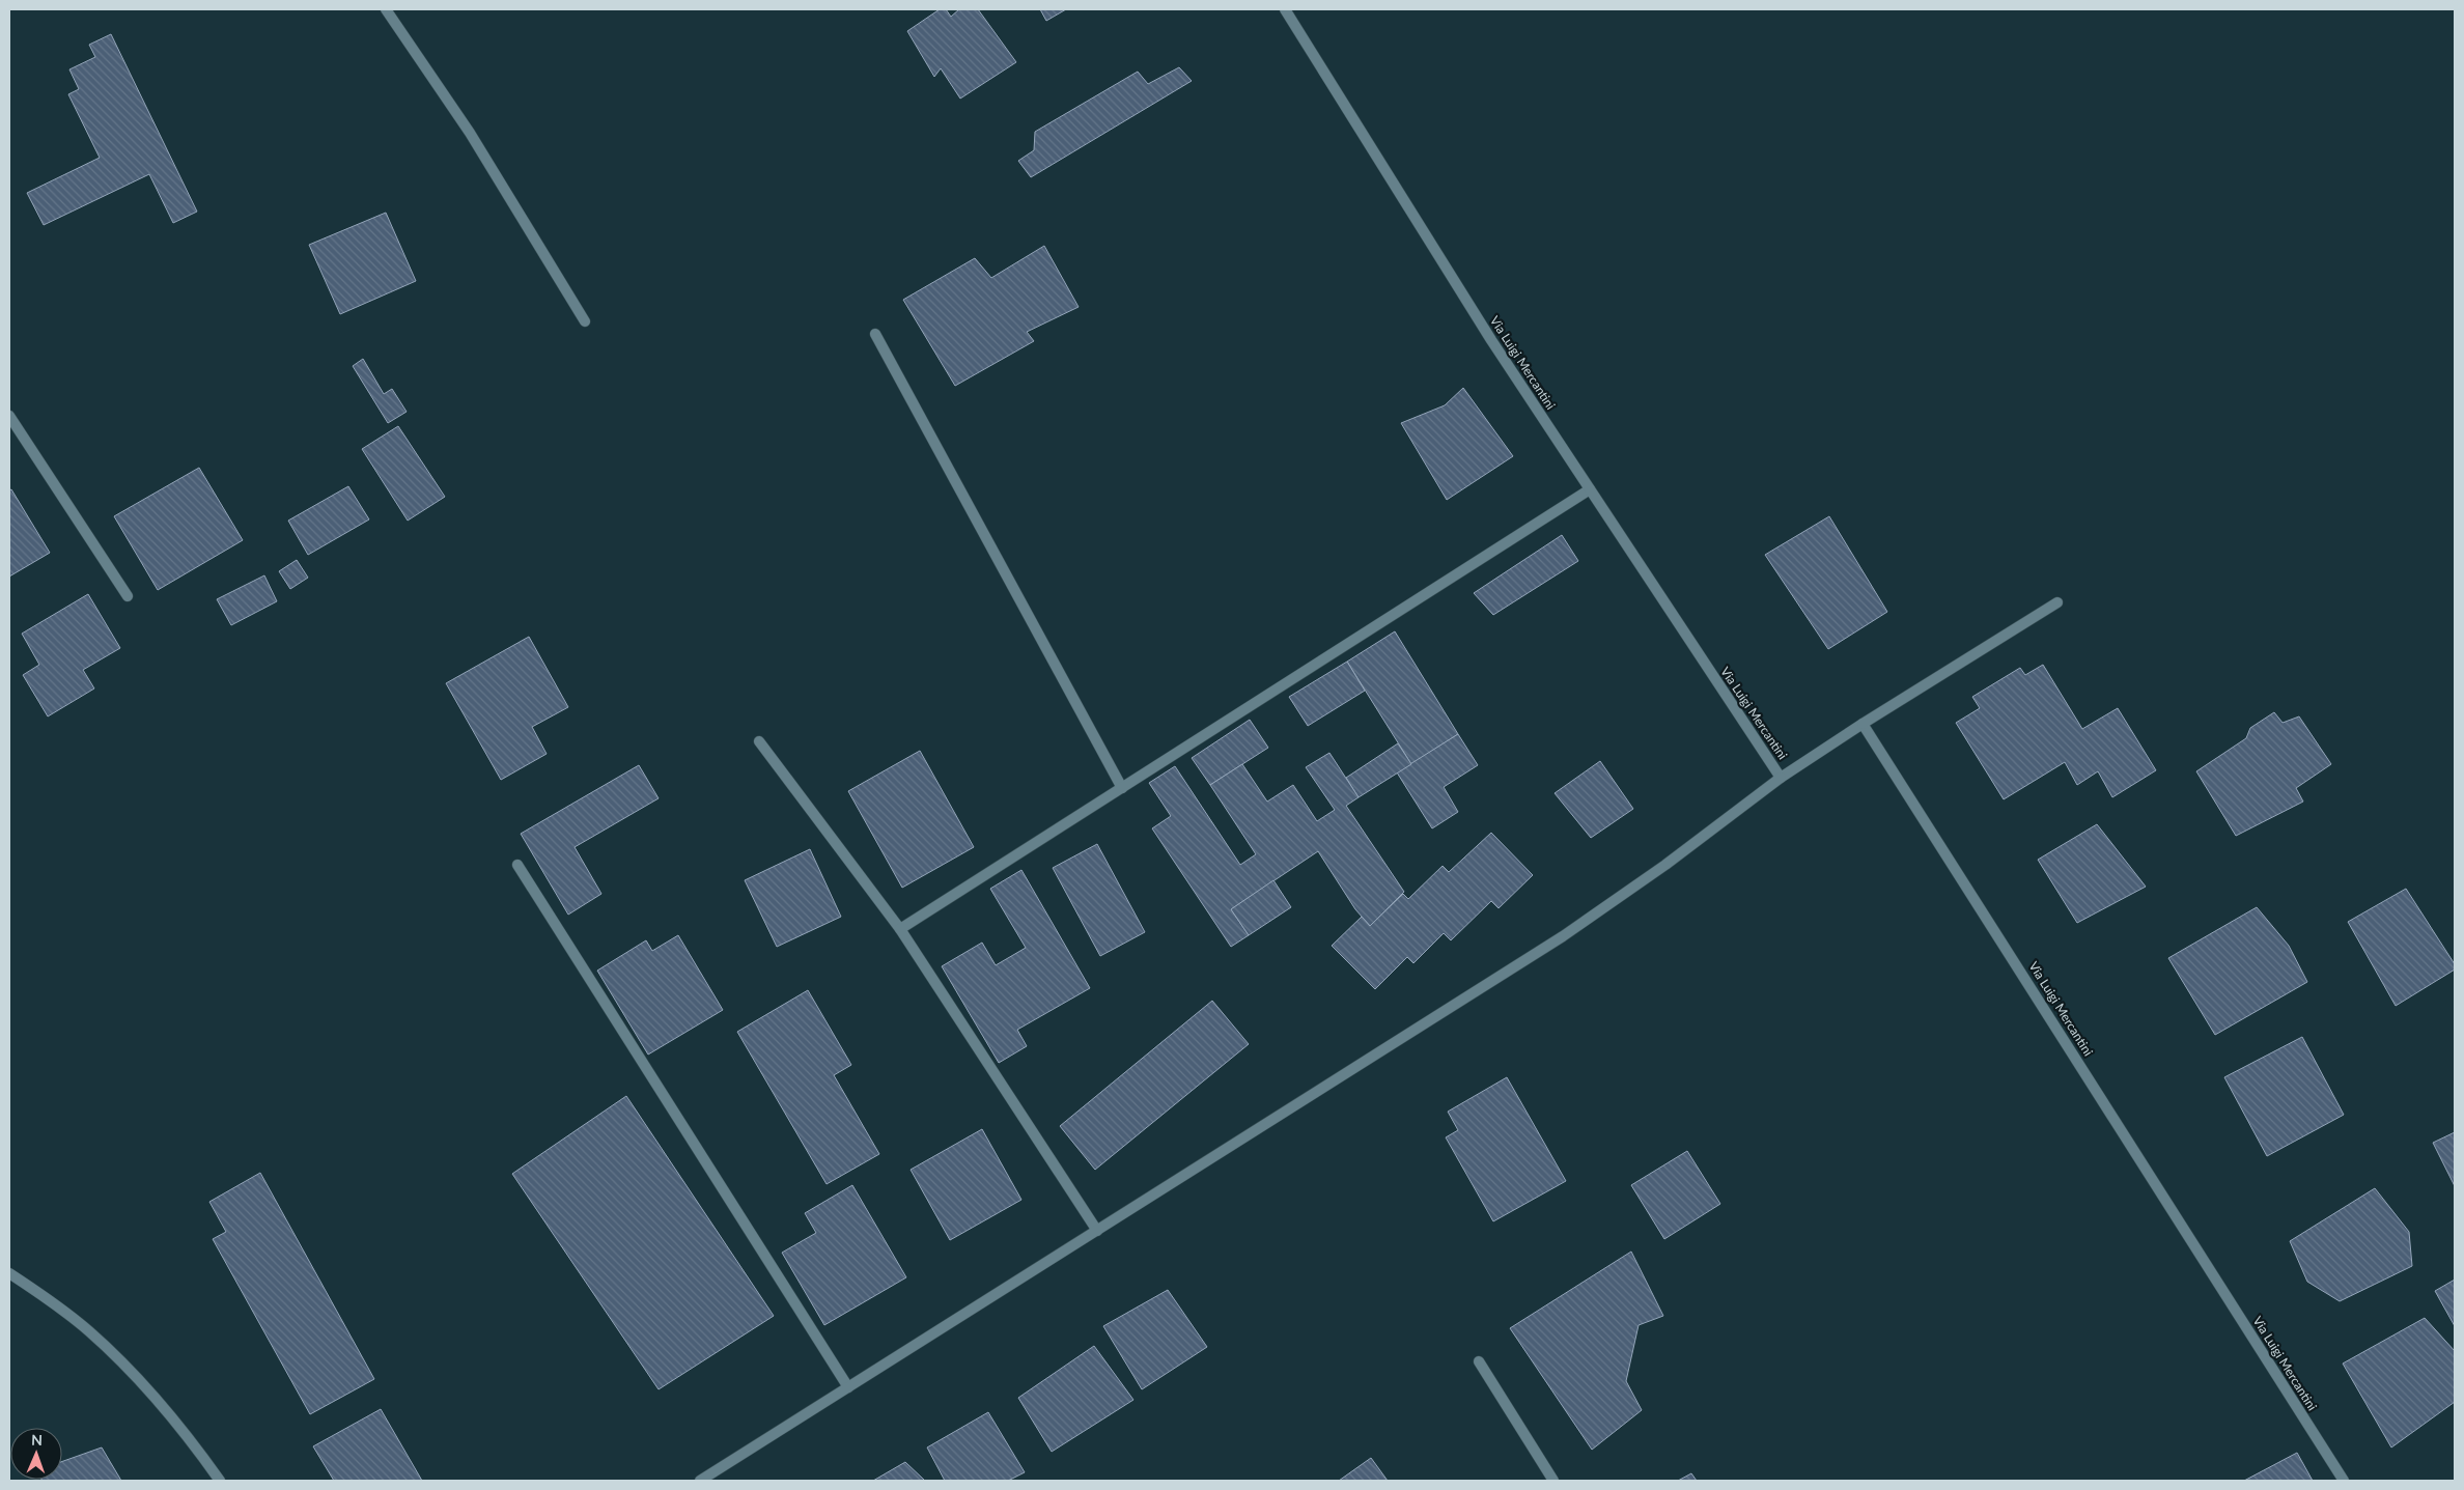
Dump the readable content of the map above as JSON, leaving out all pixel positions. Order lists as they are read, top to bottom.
{
  "streets": {
    "street": ["Via Luigi Mercantini"]
  },
  "north": "top"
}
